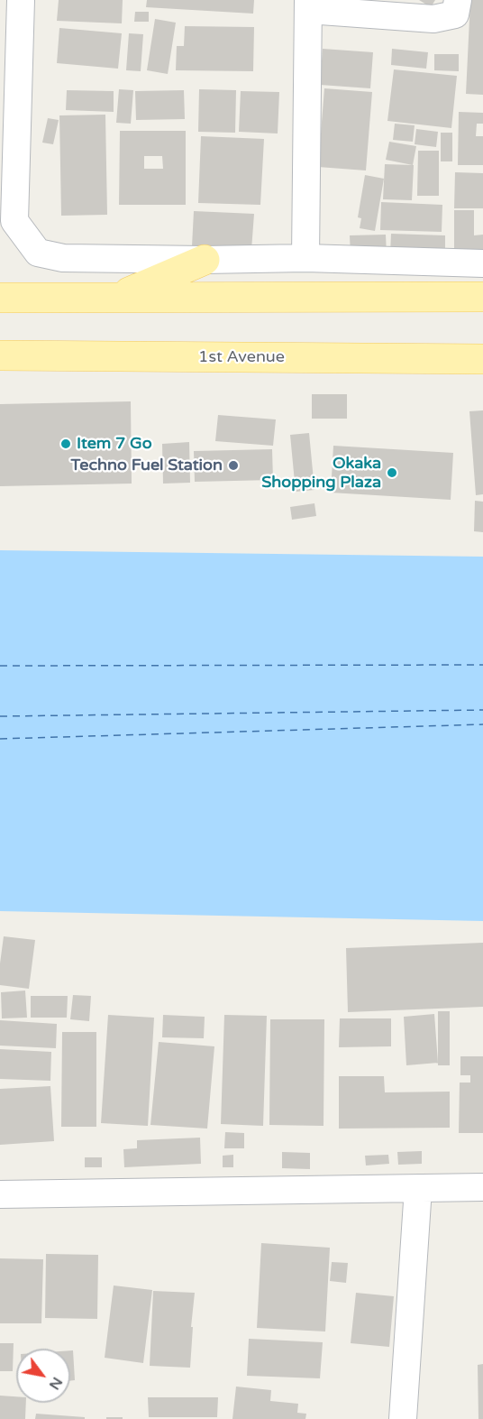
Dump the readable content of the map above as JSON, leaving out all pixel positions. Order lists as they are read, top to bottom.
{
  "streets": {
    "main road": ["1st Avenue"]
  },
  "places": ["Item 7 Go", "Techno Fuel Station", "Okaka Shopping Plaza"],
  "north": "bottom right"
}
